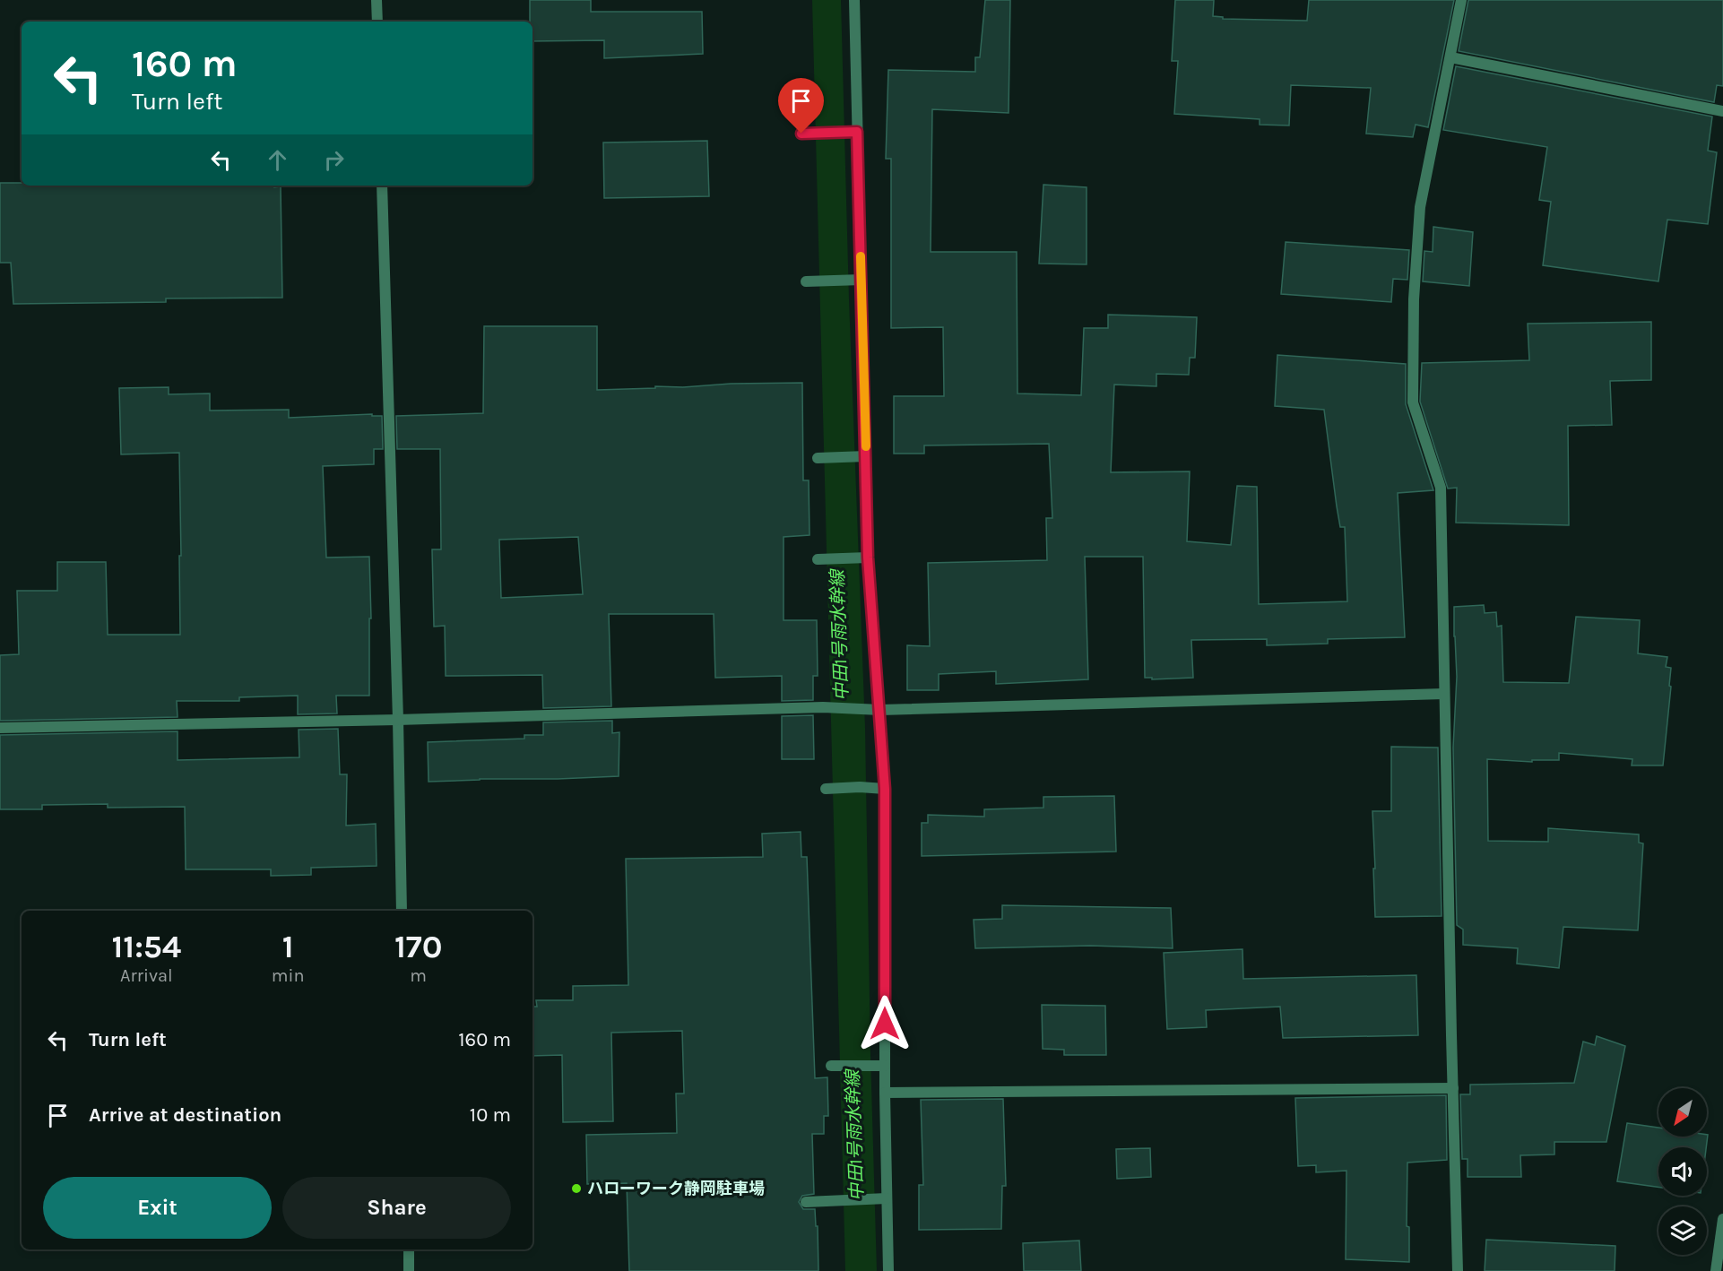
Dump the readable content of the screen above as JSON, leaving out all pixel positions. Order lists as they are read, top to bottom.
{
  "water": ["中田1号雨水幹線"],
  "places": ["ハローワーク静岡駐車場"],
  "north": "bottom left",
  "page": {
    "turn": ["160 m", "Turn left"],
    "eta": [
      "11:54",
      "Arrival",
      "1",
      "min",
      "170",
      "m"
    ],
    "list": [
      {
        "name": "Turn left",
        "value": "160 m"
      },
      {
        "name": "Arrive at destination",
        "value": "10 m"
      }
    ],
    "buttons": ["Exit", "Share"]
  }
}
